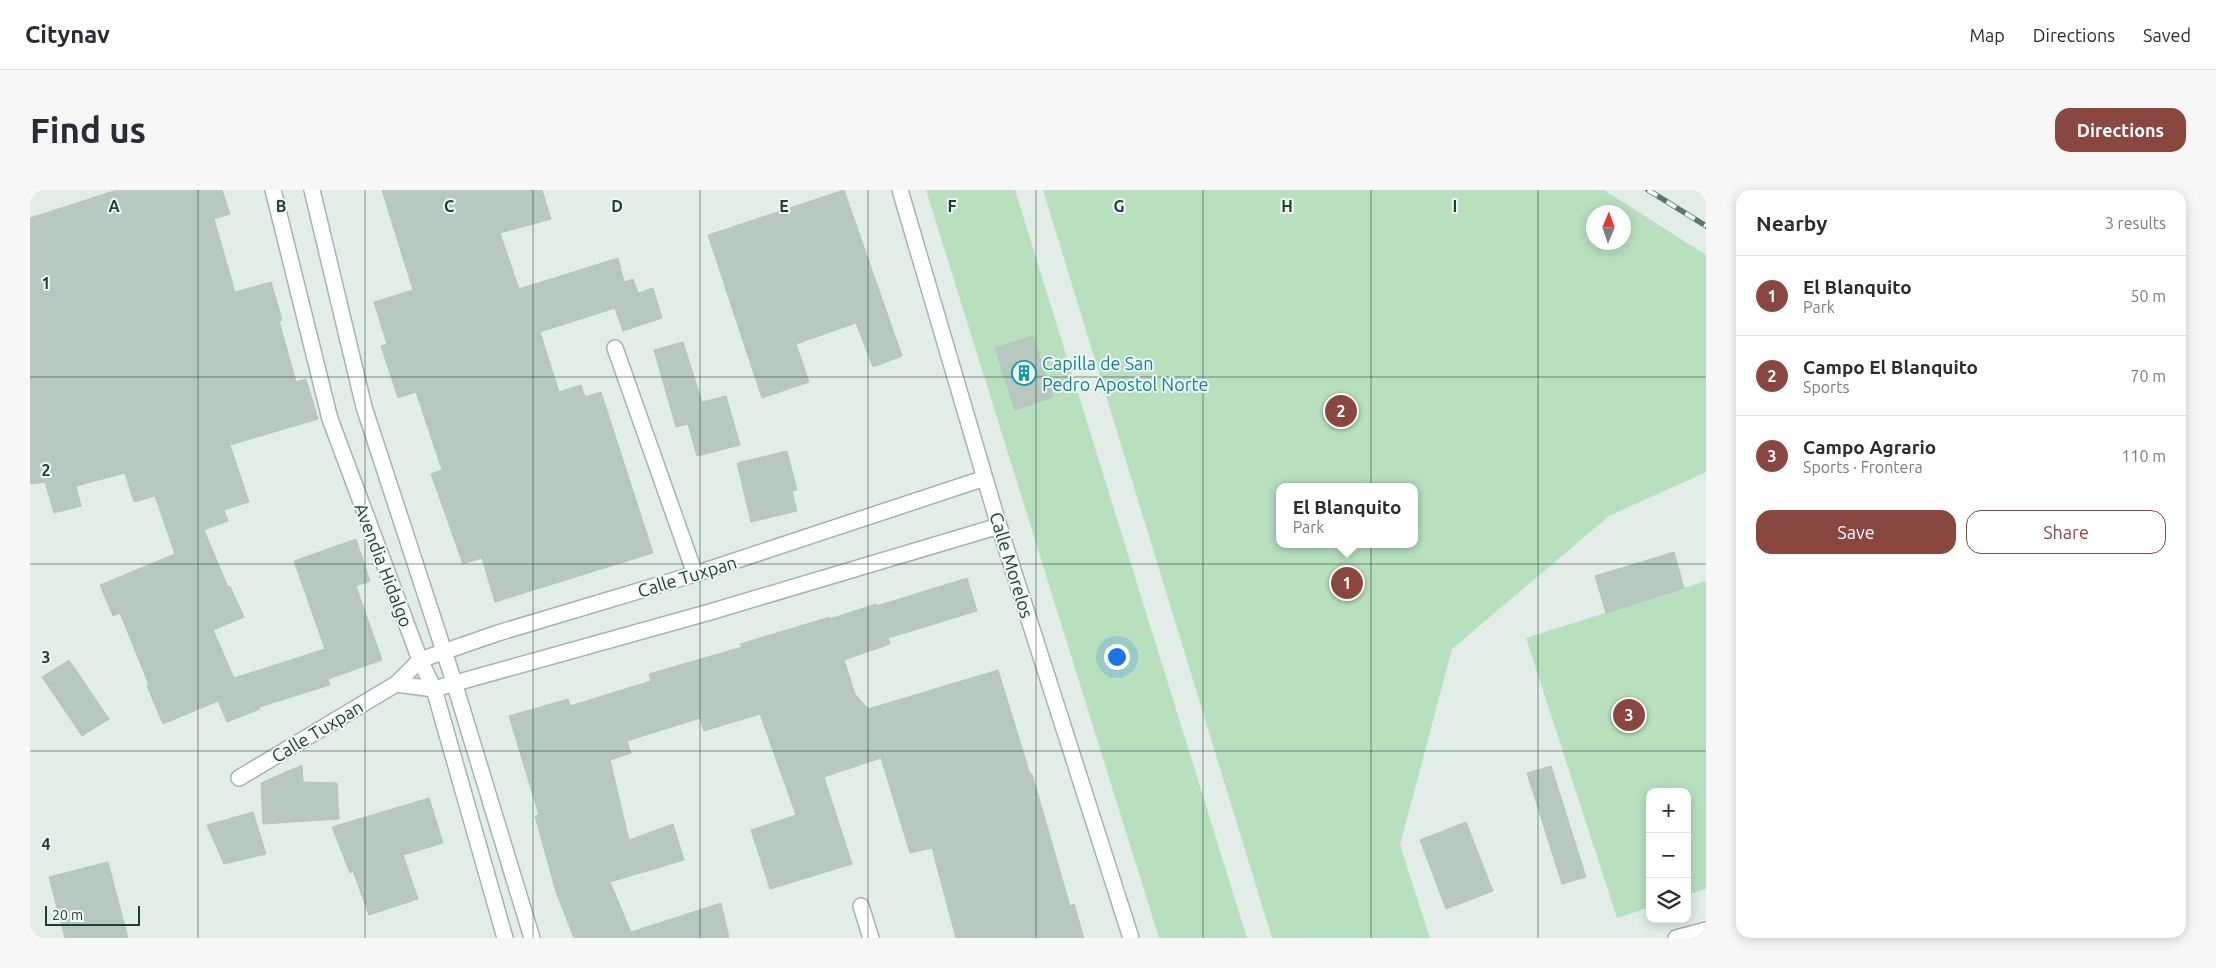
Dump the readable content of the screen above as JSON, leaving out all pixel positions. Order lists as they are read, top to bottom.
{
  "streets": {
    "street": ["Avendia Hidalgo", "Calle Morelos", "Calle Tuxpan"]
  },
  "crossings": [
    ["Avendia Hidalgo", "Calle Tuxpan"],
    ["Calle Morelos", "Calle Tuxpan"]
  ],
  "places": {
    "building": ["Capilla de San Pedro Apostol Norte"]
  },
  "scale_bar": "20 m",
  "north": "top",
  "page": {
    "header": "Citynav",
    "nav": ["Map", "Directions", "Saved"],
    "buttons": [
      "Directions",
      ["Save", "Share"]
    ],
    "title": "Find us",
    "heading": ["Nearby", "3 results"],
    "list": [
      {
        "mark": "1",
        "name": "El Blanquito",
        "note": "Park",
        "value": "50 m"
      },
      {
        "mark": "2",
        "name": "Campo El Blanquito",
        "note": "Sports",
        "value": "70 m"
      },
      {
        "mark": "3",
        "name": "Campo Agrario",
        "note": "Sports · Frontera",
        "value": "110 m"
      }
    ],
    "pins": ["2", "1", "3"],
    "popup": ["El Blanquito", "Park"],
    "map_buttons": ["+", "−"],
    "scale": "20 m"
  },
  "grid": {
    "columns": [
      "A",
      "B",
      "C",
      "D",
      "E",
      "F",
      "G",
      "H",
      "I"
    ],
    "rows": [
      "1",
      "2",
      "3",
      "4"
    ]
  }
}
